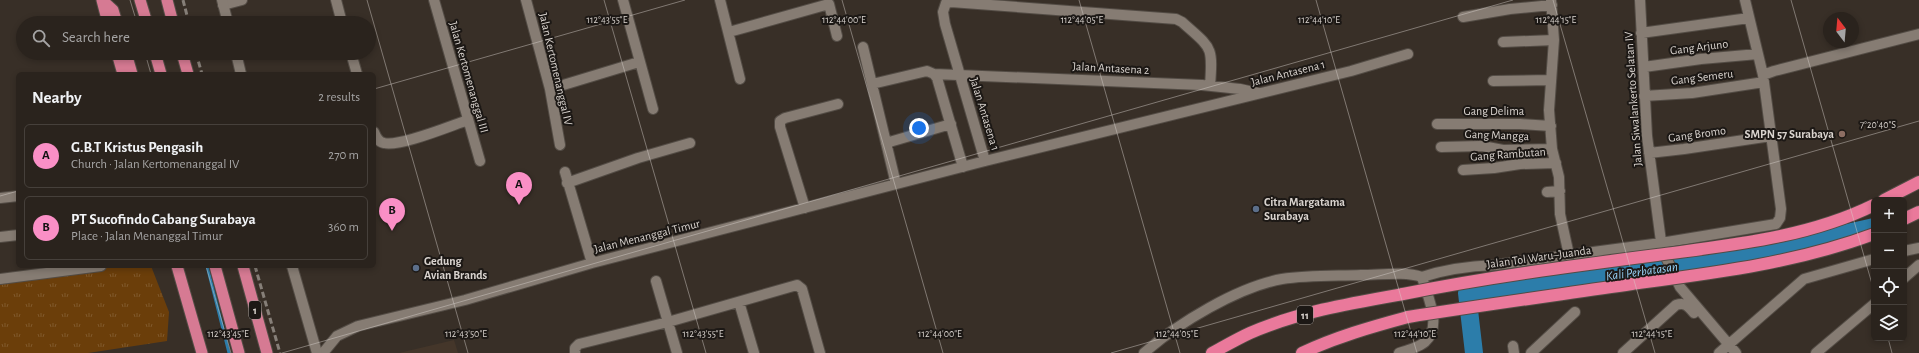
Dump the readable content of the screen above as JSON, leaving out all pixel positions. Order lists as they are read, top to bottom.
{
  "streets": {
    "highway": ["Jalan Tol Waru–Juanda", "1", "11"],
    "street": [
      "Gang Arjuno",
      "Jalan Antasena 2",
      "Jalan Kertomenanggal IV",
      "Jalan Antasena 1",
      "Jalan Kertomenanggal III",
      "Gang Semeru",
      "Jalan Siwalankerto Selatan IV",
      "Gang Delima",
      "Gang Bromo",
      "Gang Mangga",
      "Gang Rambutan",
      "Jalan Menanggal Timur"
    ]
  },
  "crossings": [
    ["Gang Arjuno", "Jalan Siwalankerto Selatan IV"],
    ["Jalan Antasena 2", "Jalan Antasena 1"],
    ["Jalan Antasena 1", "Jalan Menanggal Timur"],
    ["Gang Semeru", "Jalan Siwalankerto Selatan IV"],
    ["Jalan Siwalankerto Selatan IV", "Gang Bromo"]
  ],
  "water": ["Kali Perbatasan"],
  "places": ["SMPN 57 Surabaya", "Citra Margatama Surabaya", "Gedung Avian Brands"],
  "north": "top",
  "page": {
    "search": "Search here",
    "heading": ["Nearby", "2 results"],
    "list": [
      {
        "mark": "A",
        "name": "G.B.T Kristus Pengasih",
        "note": "Church · Jalan Kertomenanggal IV",
        "value": "270 m"
      },
      {
        "mark": "B",
        "name": "PT Sucofindo Cabang Surabaya",
        "note": "Place · Jalan Menanggal Timur",
        "value": "360 m"
      }
    ],
    "pins": ["A", "B"],
    "map_buttons": ["+", "−"]
  },
  "coordinates": [
    "112°43'55\"E",
    "112°44'00\"E",
    "112°44'05\"E",
    "112°44'10\"E",
    "112°44'15\"E",
    "7°20'40\"S",
    "112°43'45\"E",
    "112°43'50\"E"
  ]
}
